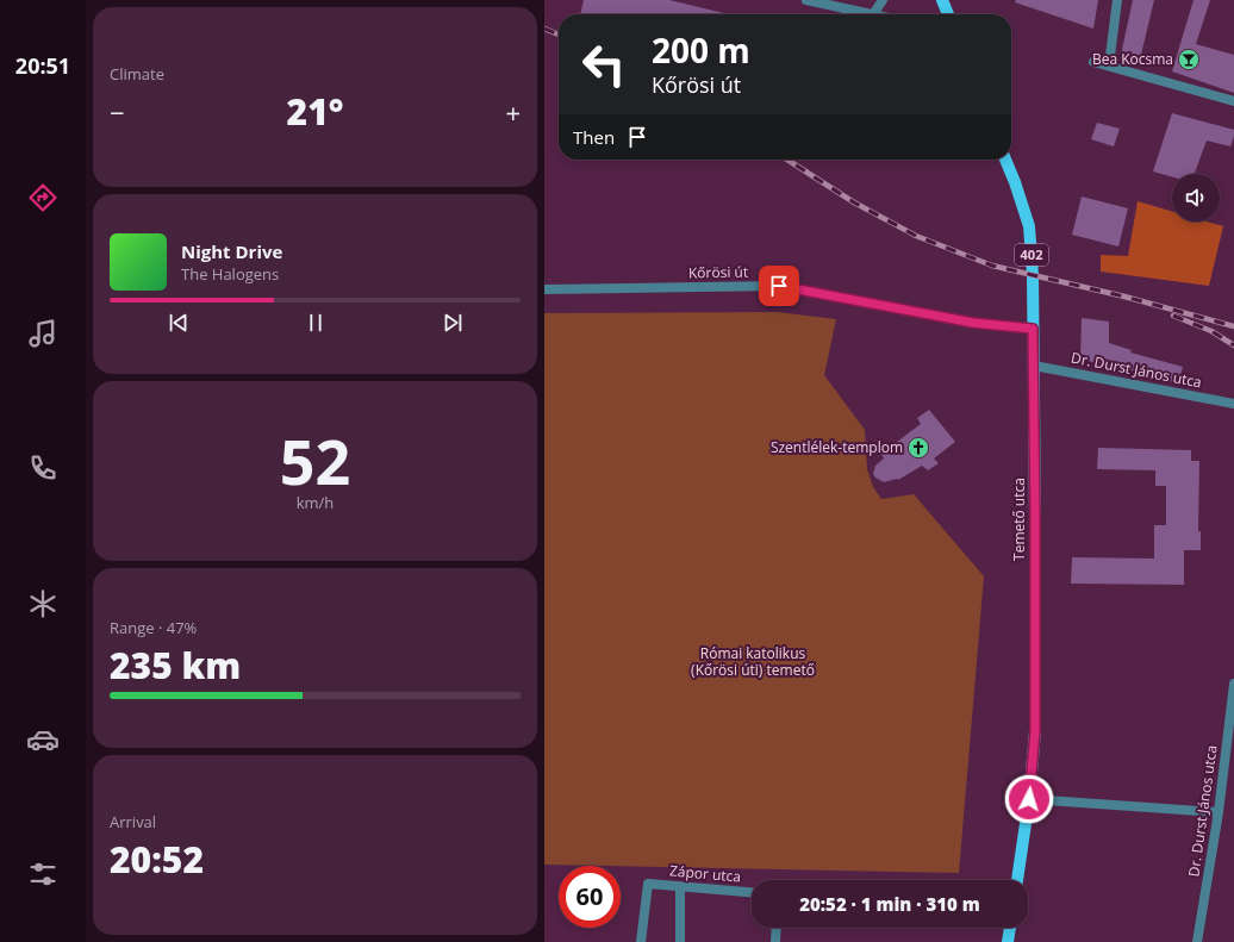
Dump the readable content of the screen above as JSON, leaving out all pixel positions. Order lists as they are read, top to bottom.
{
  "streets": {
    "main road": ["402", "Temető utca"],
    "street": ["Kőrösi út", "Dr. Durst János utca", "Zápor utca"]
  },
  "crossings": [
    ["Kőrösi út", "Temető utca"],
    ["Dr. Durst János utca", "Temető utca"]
  ],
  "parks": ["Római katolikus (Kőrösi úti) temető"],
  "places": {
    "bar": ["Bea Kocsma"],
    "church": ["Szentlélek-templom"]
  },
  "page": {
    "tabs": "20:51",
    "tile": [
      "Climate",
      ["52", "km/h"],
      ["Range · 47%", "235 km"],
      ["Arrival", "20:52"]
    ],
    "turn": ["200 m", "Kőrösi út"],
    "heat": ["−", "21°", "+"],
    "then": "Then",
    "song": ["Night Drive", "The Halogens"],
    "limit": "60",
    "trip": "20:52 · 1 min · 310 m"
  }
}
